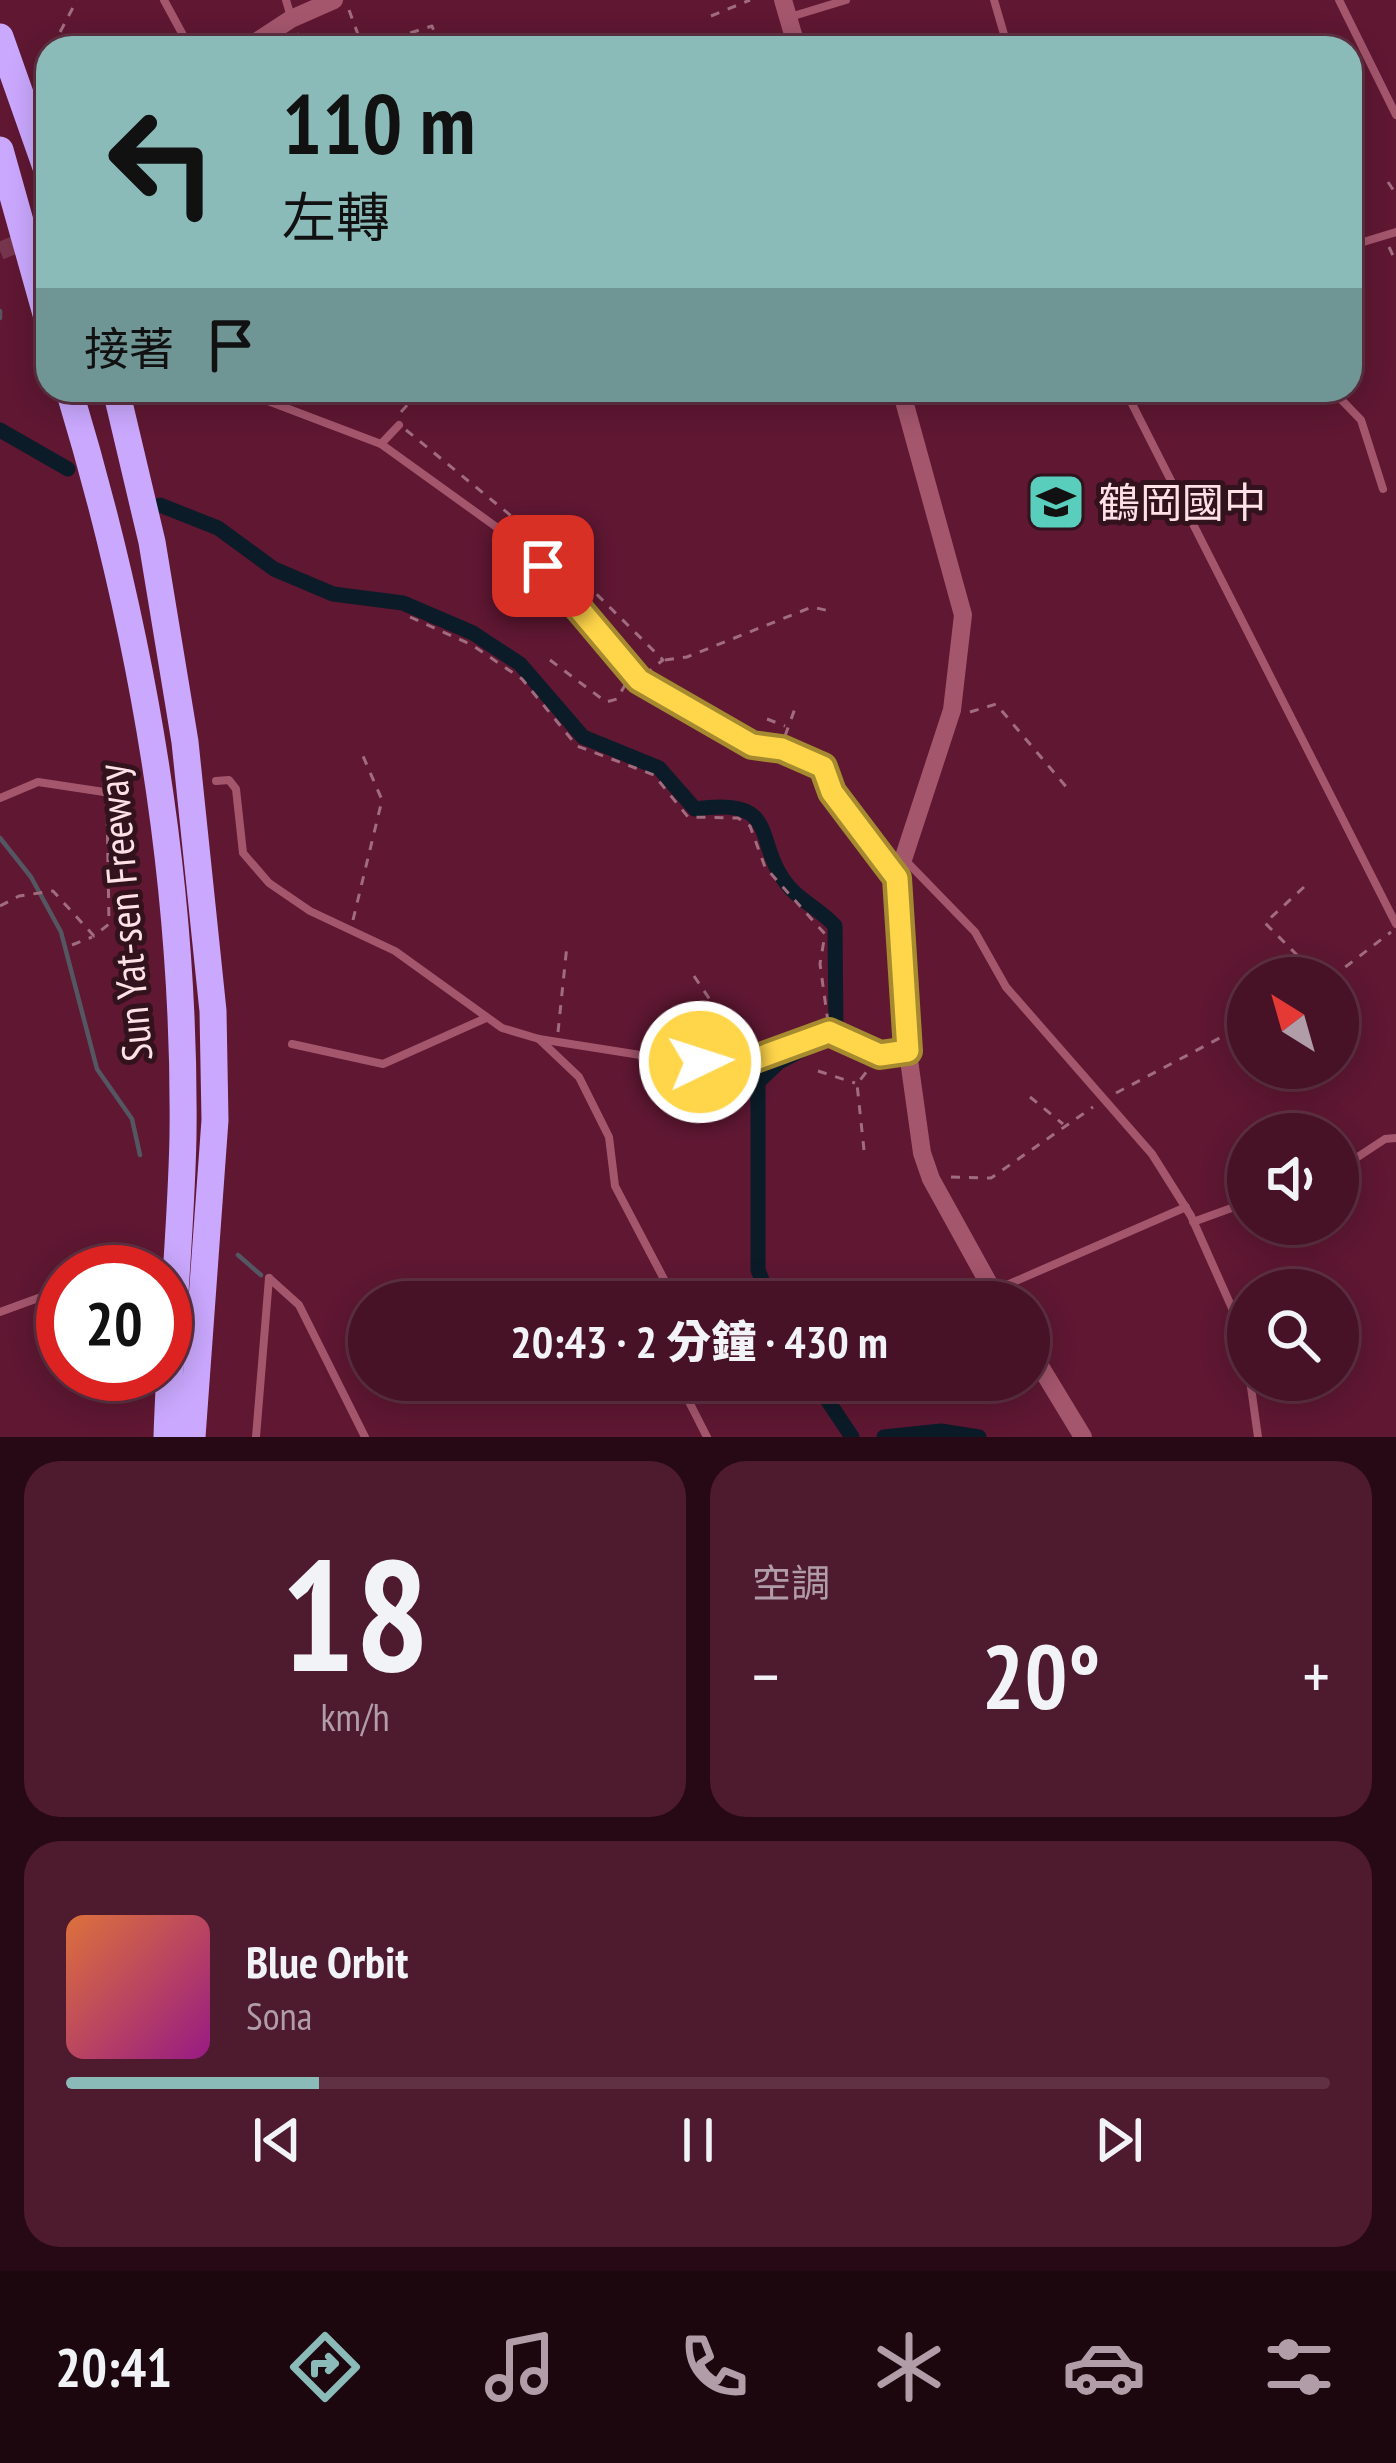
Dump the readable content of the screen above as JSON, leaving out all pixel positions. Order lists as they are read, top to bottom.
{
  "streets": {
    "highway": ["Sun Yat-sen Freeway"]
  },
  "places": {
    "school or university": ["鶴岡國中"]
  },
  "north": "top left",
  "page": {
    "turn": ["110 m", "左轉"],
    "then": "接著",
    "limit": "20",
    "trip": "20:43 · 2 分鐘 · 430 m",
    "tile": [
      ["18", "km/h"],
      "空調"
    ],
    "heat": ["−", "20°", "+"],
    "song": ["Blue Orbit", "Sona"],
    "tabs": "20:41"
  }
}
